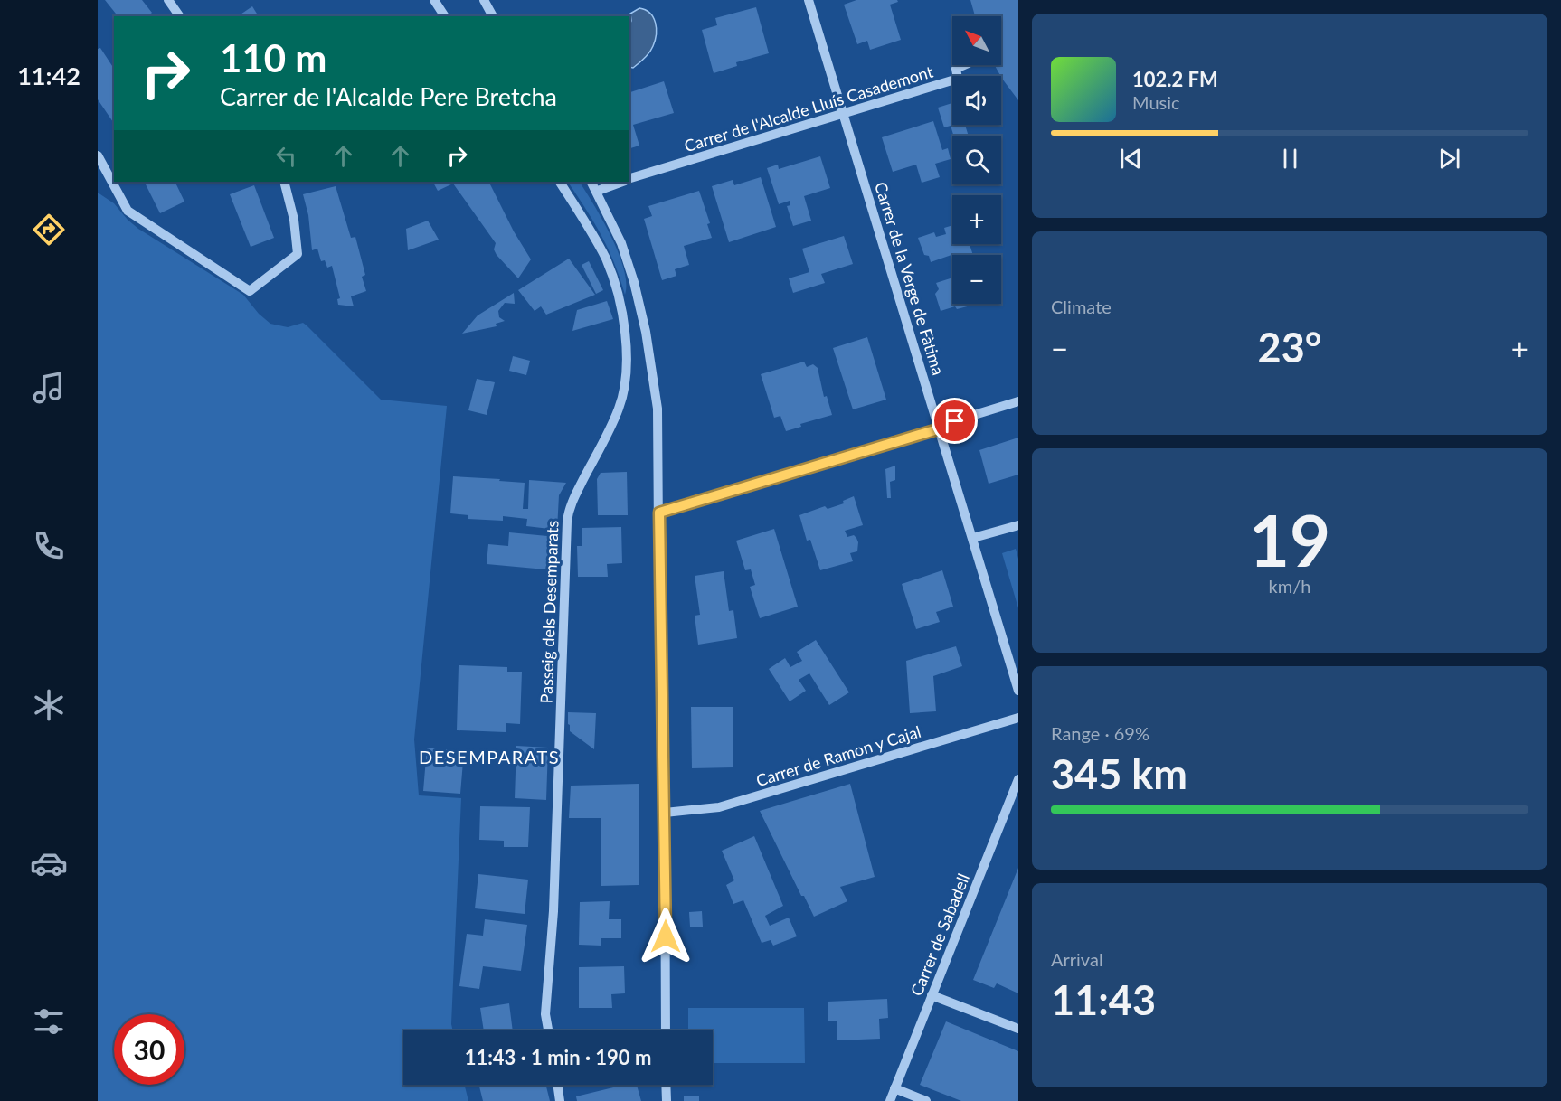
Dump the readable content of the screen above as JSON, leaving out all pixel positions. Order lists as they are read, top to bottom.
{
  "streets": {
    "street": [
      "Carrer de l'Alcalde Lluís Casademont",
      "Carrer de la Verge de Fàtima",
      "Passeig dels Desemparats",
      "Carrer de Ramon y Cajal",
      "Carrer de Sabadell"
    ]
  },
  "crossings": [
    ["Carrer de l'Alcalde Lluís Casademont", "Carrer de la Verge de Fàtima"]
  ],
  "districts": ["DESEMPARATS"],
  "north": "top left",
  "page": {
    "tabs": "11:42",
    "map_buttons": ["+", "−"],
    "turn": ["110 m", "Carrer de l'Alcalde Pere Bretcha"],
    "song": ["102.2 FM", "Music"],
    "tile": [
      "Climate",
      ["19", "km/h"],
      ["Range · 69%", "345 km"],
      ["Arrival", "11:43"]
    ],
    "heat": ["−", "23°", "+"],
    "limit": "30",
    "trip": "11:43 · 1 min · 190 m"
  }
}
